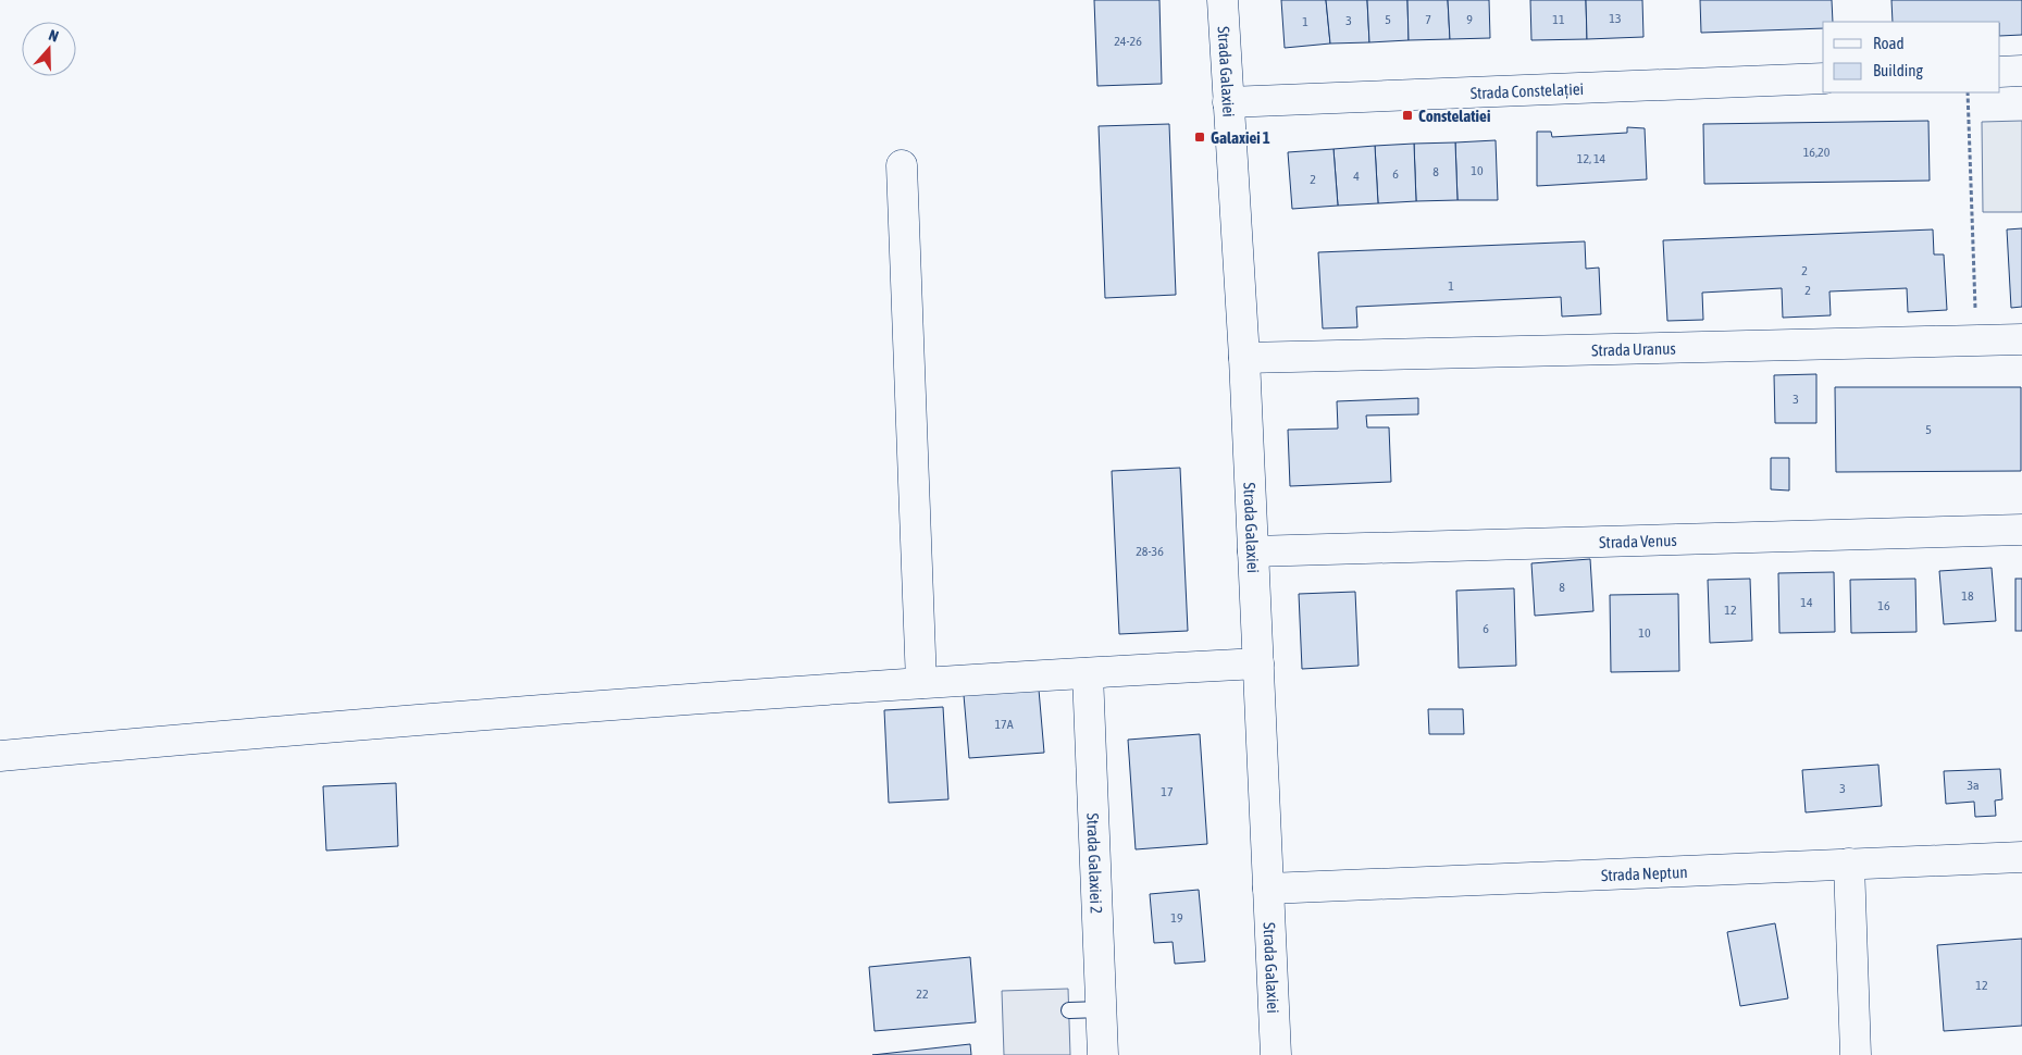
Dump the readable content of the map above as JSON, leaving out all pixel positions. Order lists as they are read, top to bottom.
{
  "streets": {
    "street": [
      "Strada Galaxiei",
      "Strada Constelației",
      "Strada Uranus",
      "Strada Venus",
      "Strada Galaxiei 2",
      "Strada Neptun"
    ]
  },
  "crossings": [
    ["Strada Galaxiei", "Strada Constelației"],
    ["Strada Galaxiei", "Strada Uranus"],
    ["Strada Galaxiei", "Strada Venus"],
    ["Strada Galaxiei", "Strada Neptun"]
  ],
  "places": {
    "transit": ["Constelatiei", "Galaxiei 1"]
  },
  "house_numbers": [
    "13",
    "5",
    "7",
    "9",
    "11",
    "3",
    "1",
    "24-26",
    "16,20",
    "12, 14",
    "10",
    "8",
    "6",
    "4",
    "2",
    "2",
    "1",
    "2",
    "3",
    "5",
    "28-36",
    "8",
    "18",
    "14",
    "16",
    "12",
    "6",
    "10",
    "17A",
    "3a",
    "3",
    "17",
    "19",
    "12",
    "22"
  ],
  "legend": ["Road", "Building"],
  "north": "top"
}
